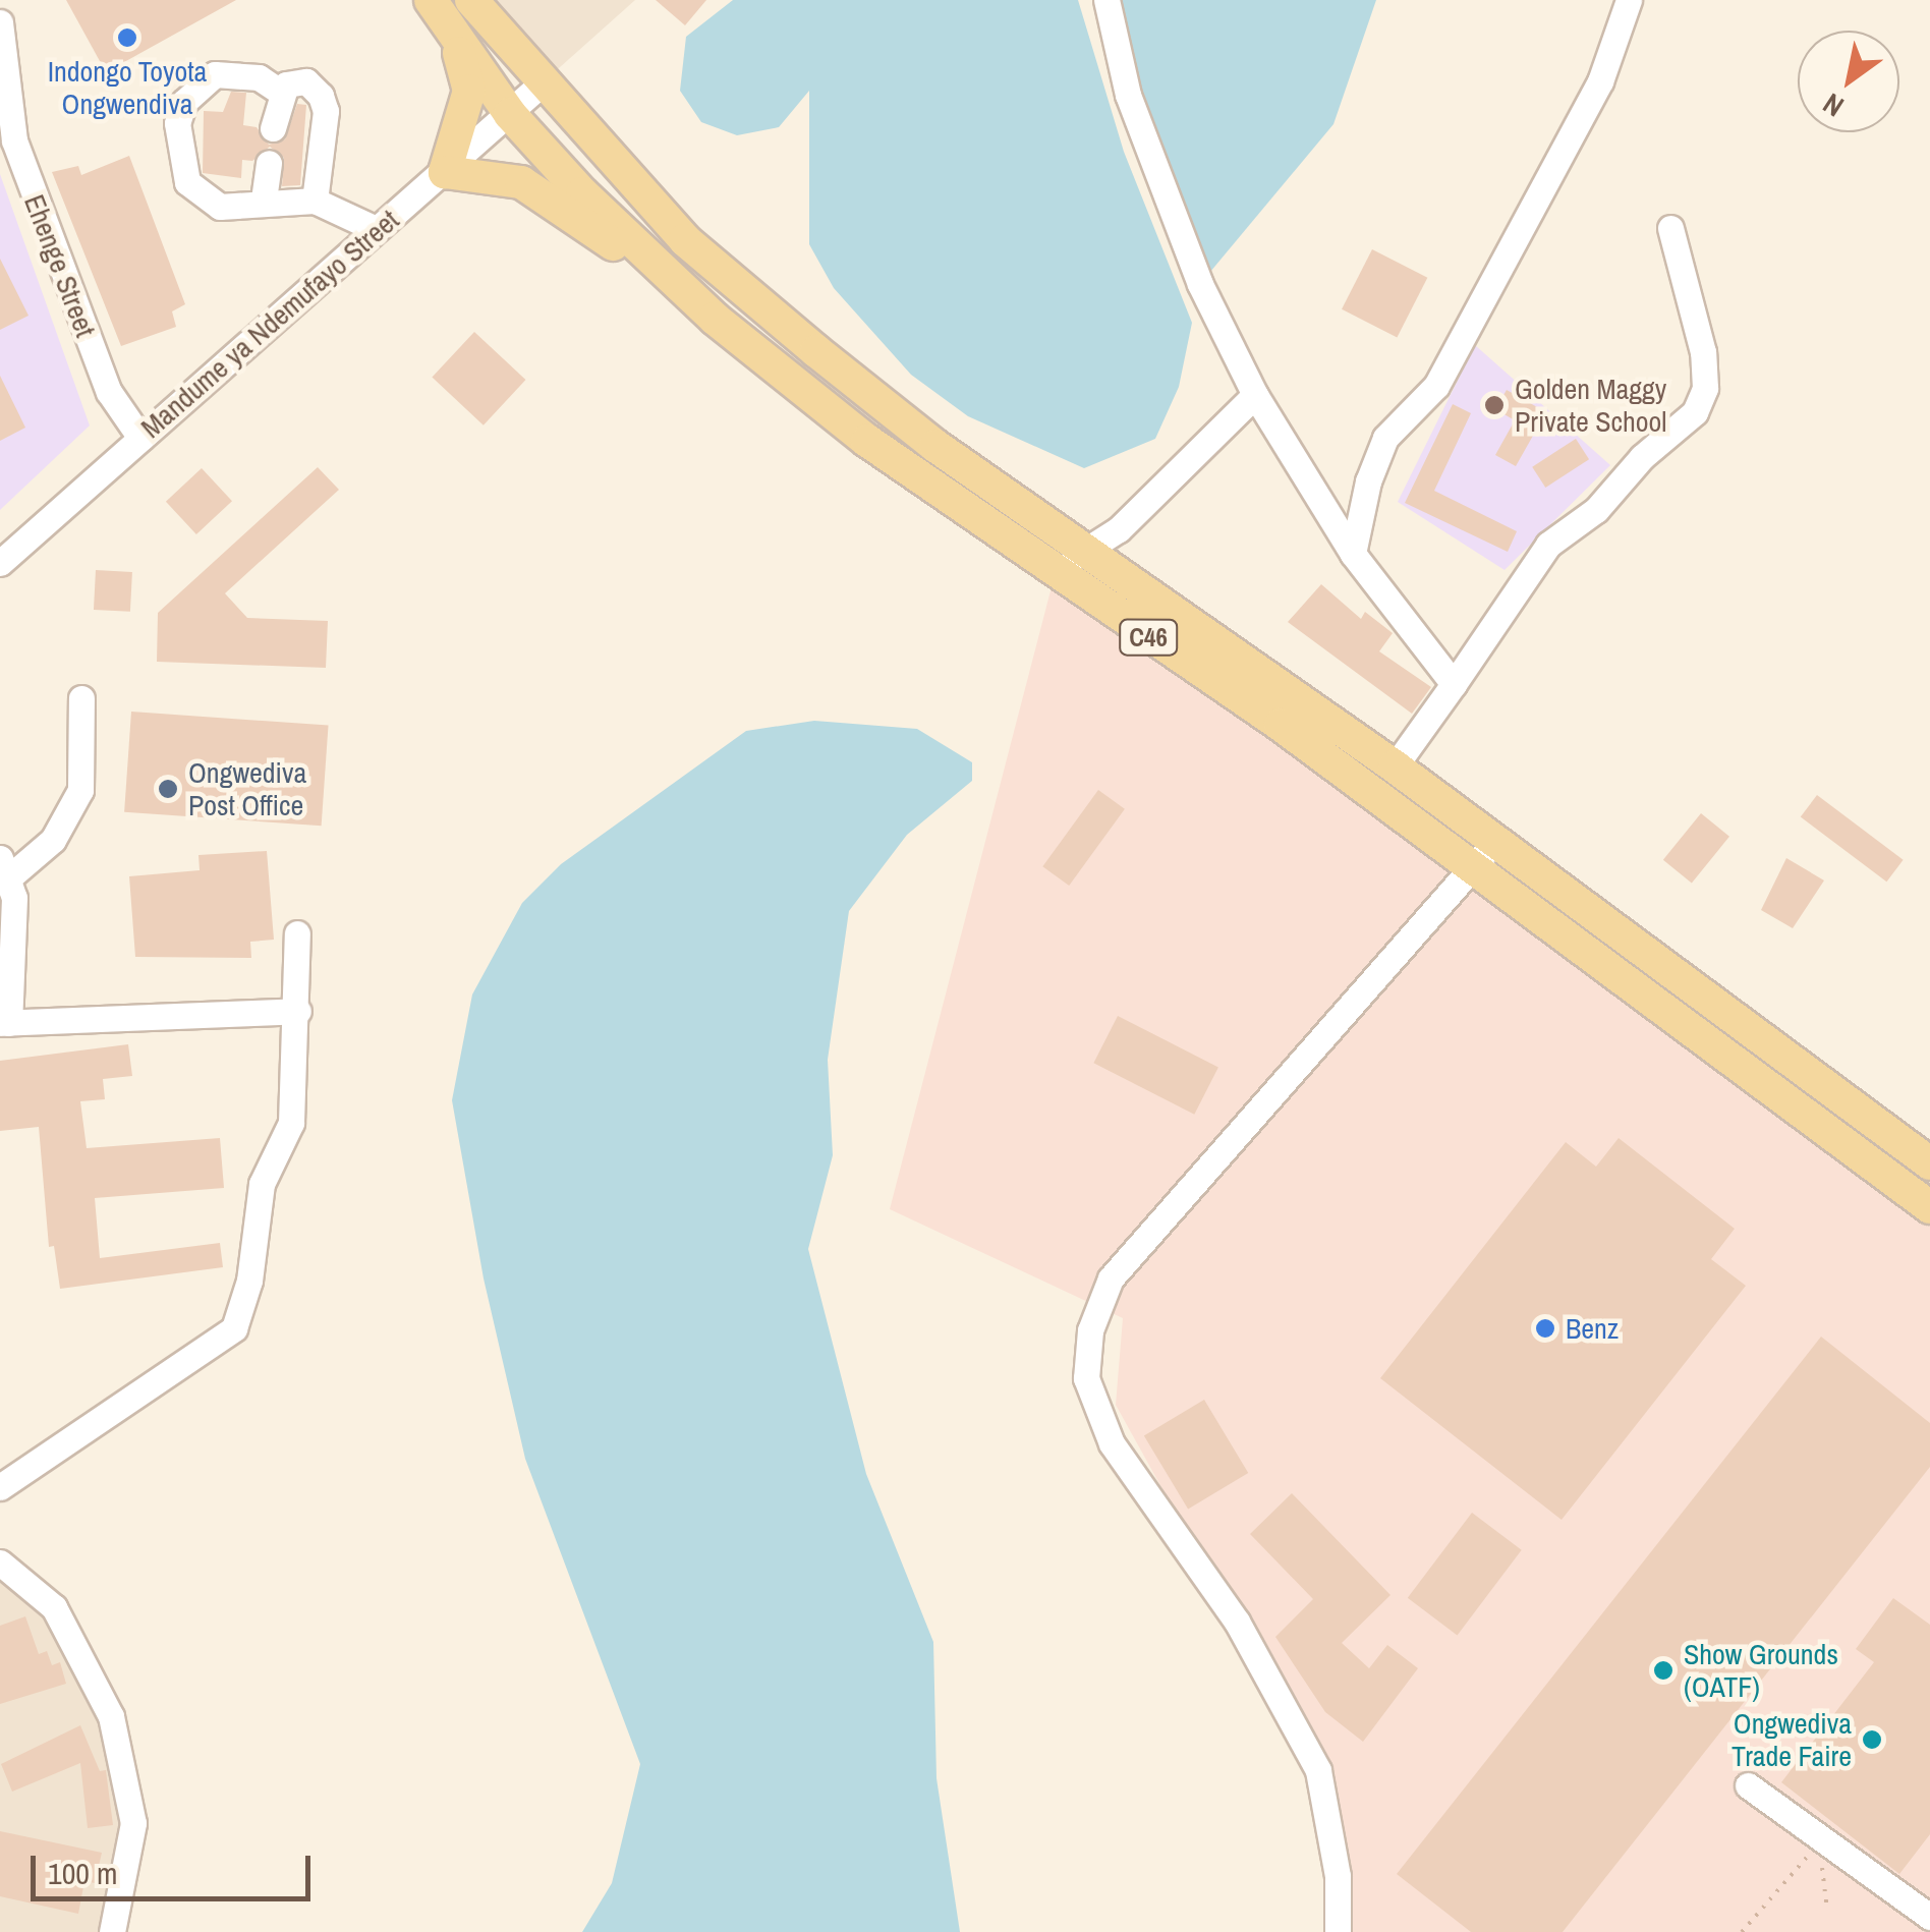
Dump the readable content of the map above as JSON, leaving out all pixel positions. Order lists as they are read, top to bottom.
{
  "streets": {
    "main road": ["C46"],
    "street": ["Ehenge Street", "Mandume ya Ndemufayo Street"]
  },
  "crossings": [
    ["Ehenge Street", "Mandume ya Ndemufayo Street"],
    ["Mandume ya Ndemufayo Street", "C46"]
  ],
  "places": [
    "Indongo Toyota Ongwendiva",
    "Golden Maggy Private School",
    "Ongwediva Post Office",
    "Benz",
    "Show Grounds (OATF)",
    "Ongwediva Trade Faire"
  ],
  "scale_bar": "100 m",
  "north": "bottom left"
}
